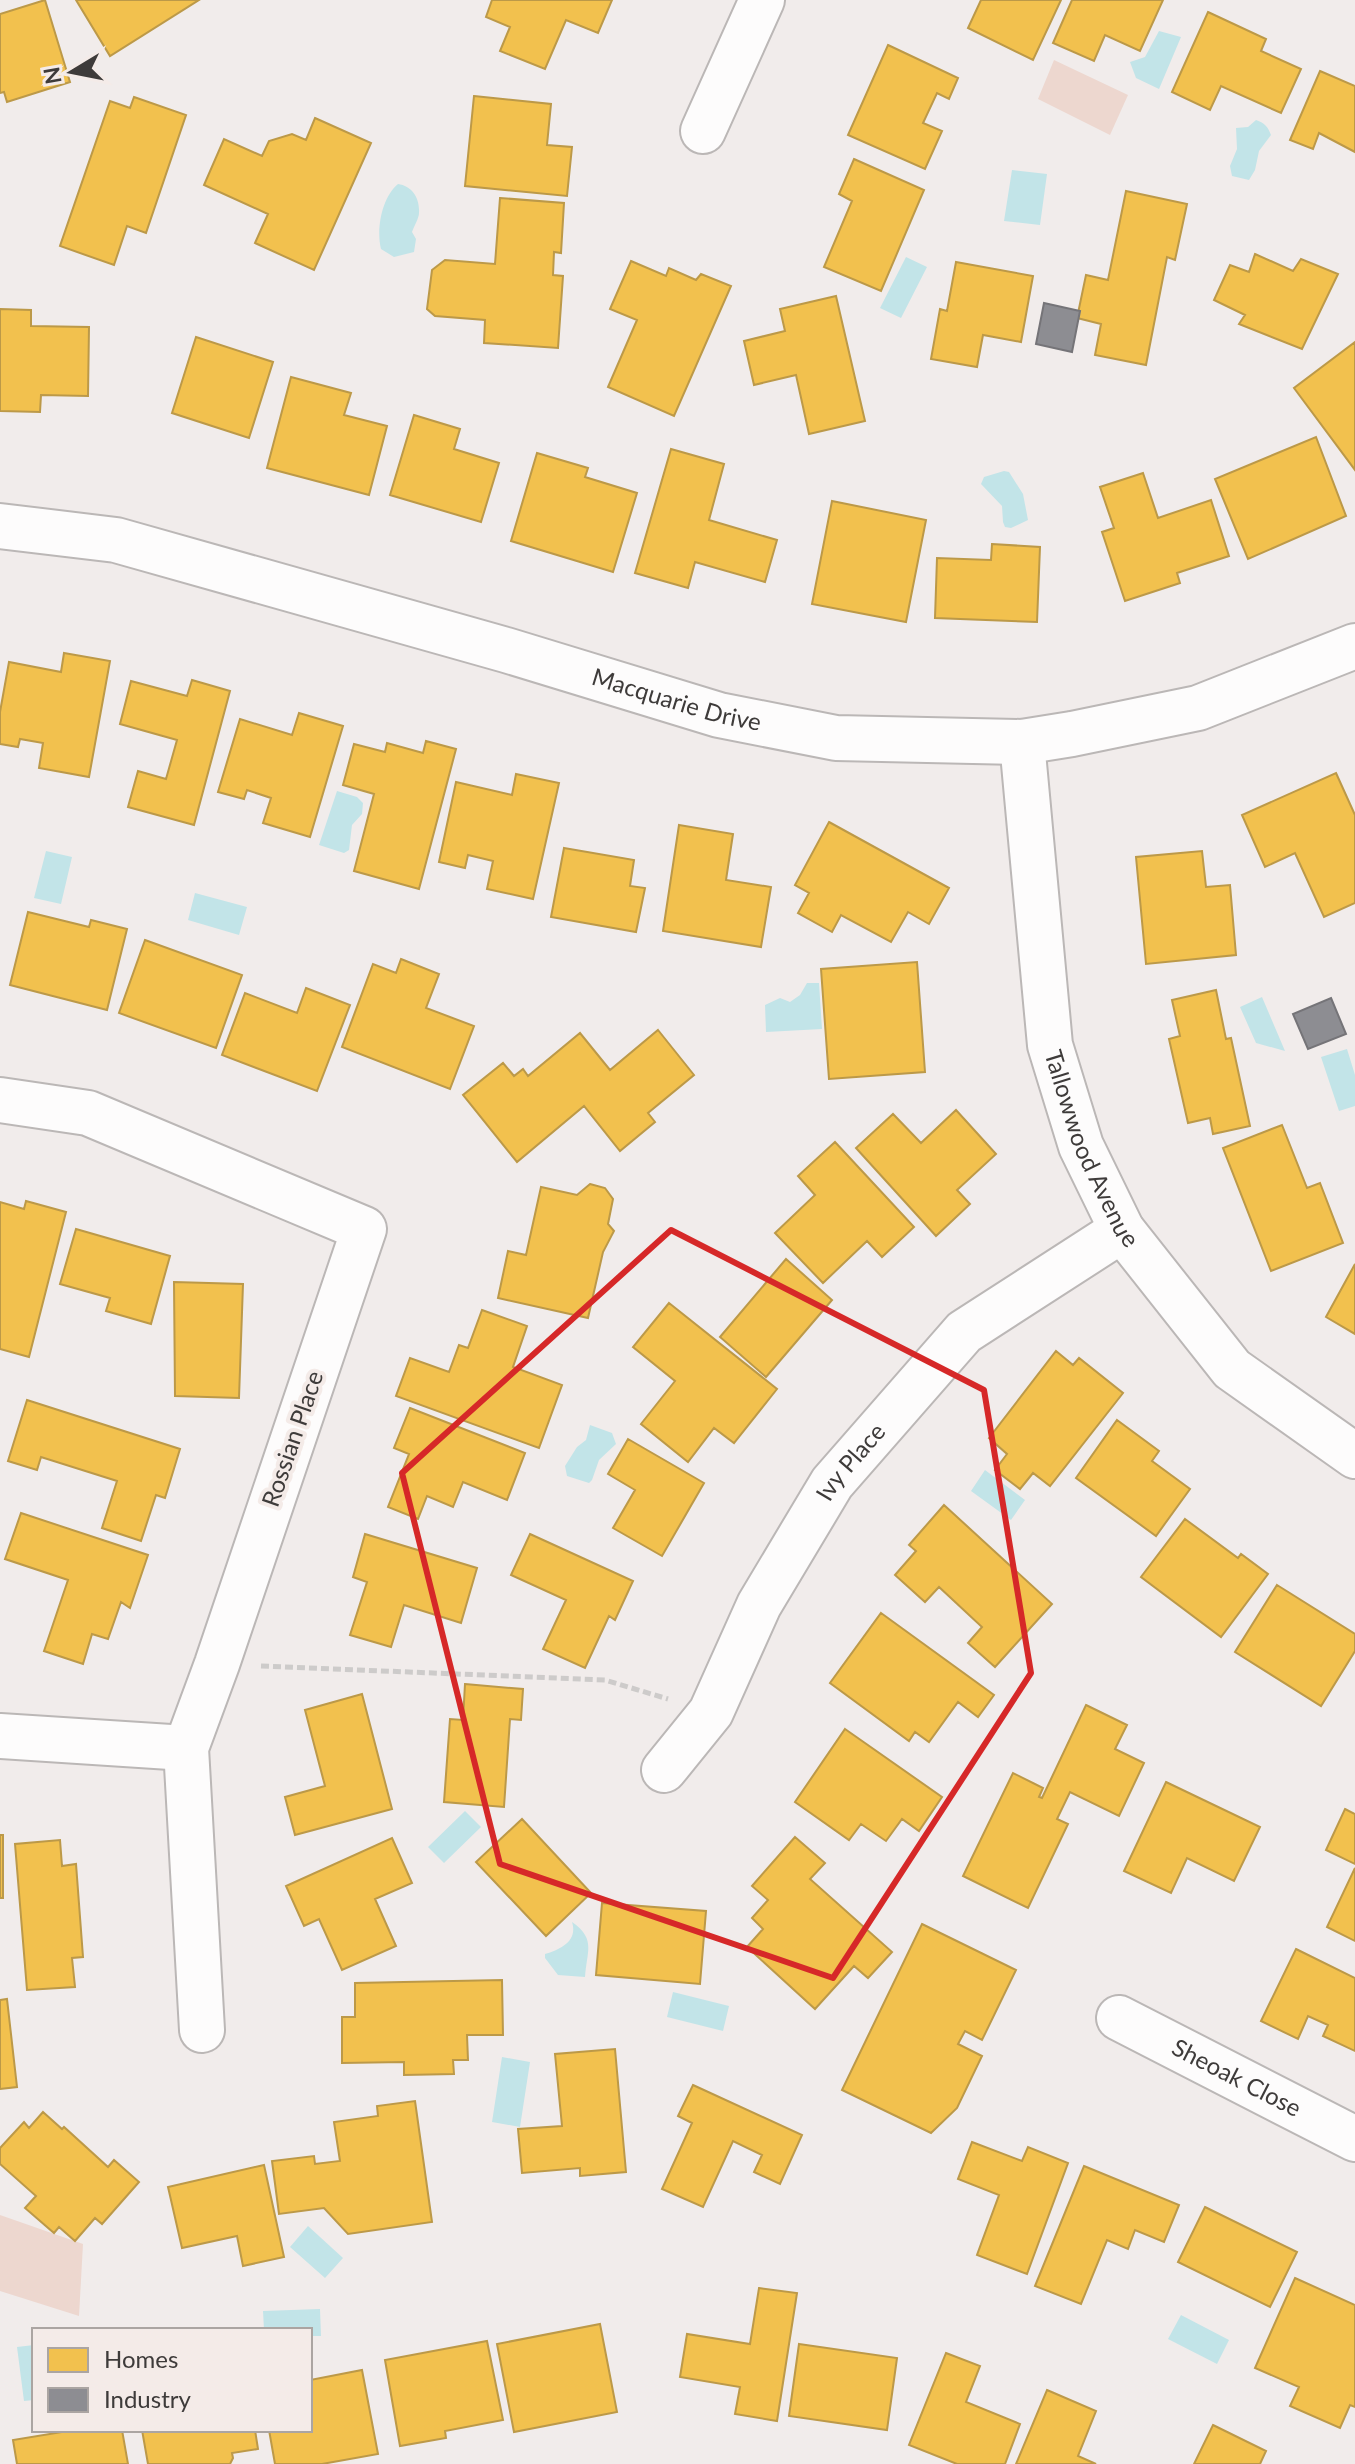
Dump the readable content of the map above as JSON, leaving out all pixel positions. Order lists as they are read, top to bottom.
{
  "streets": {
    "street": [
      "Macquarie Drive",
      "Tallowwood Avenue",
      "Rossian Place",
      "Ivy Place",
      "Sheoak Close"
    ]
  },
  "crossings": [
    ["Macquarie Drive", "Tallowwood Avenue"],
    ["Tallowwood Avenue", "Ivy Place"]
  ],
  "legend": ["Homes", "Industry"],
  "north": "left"
}
